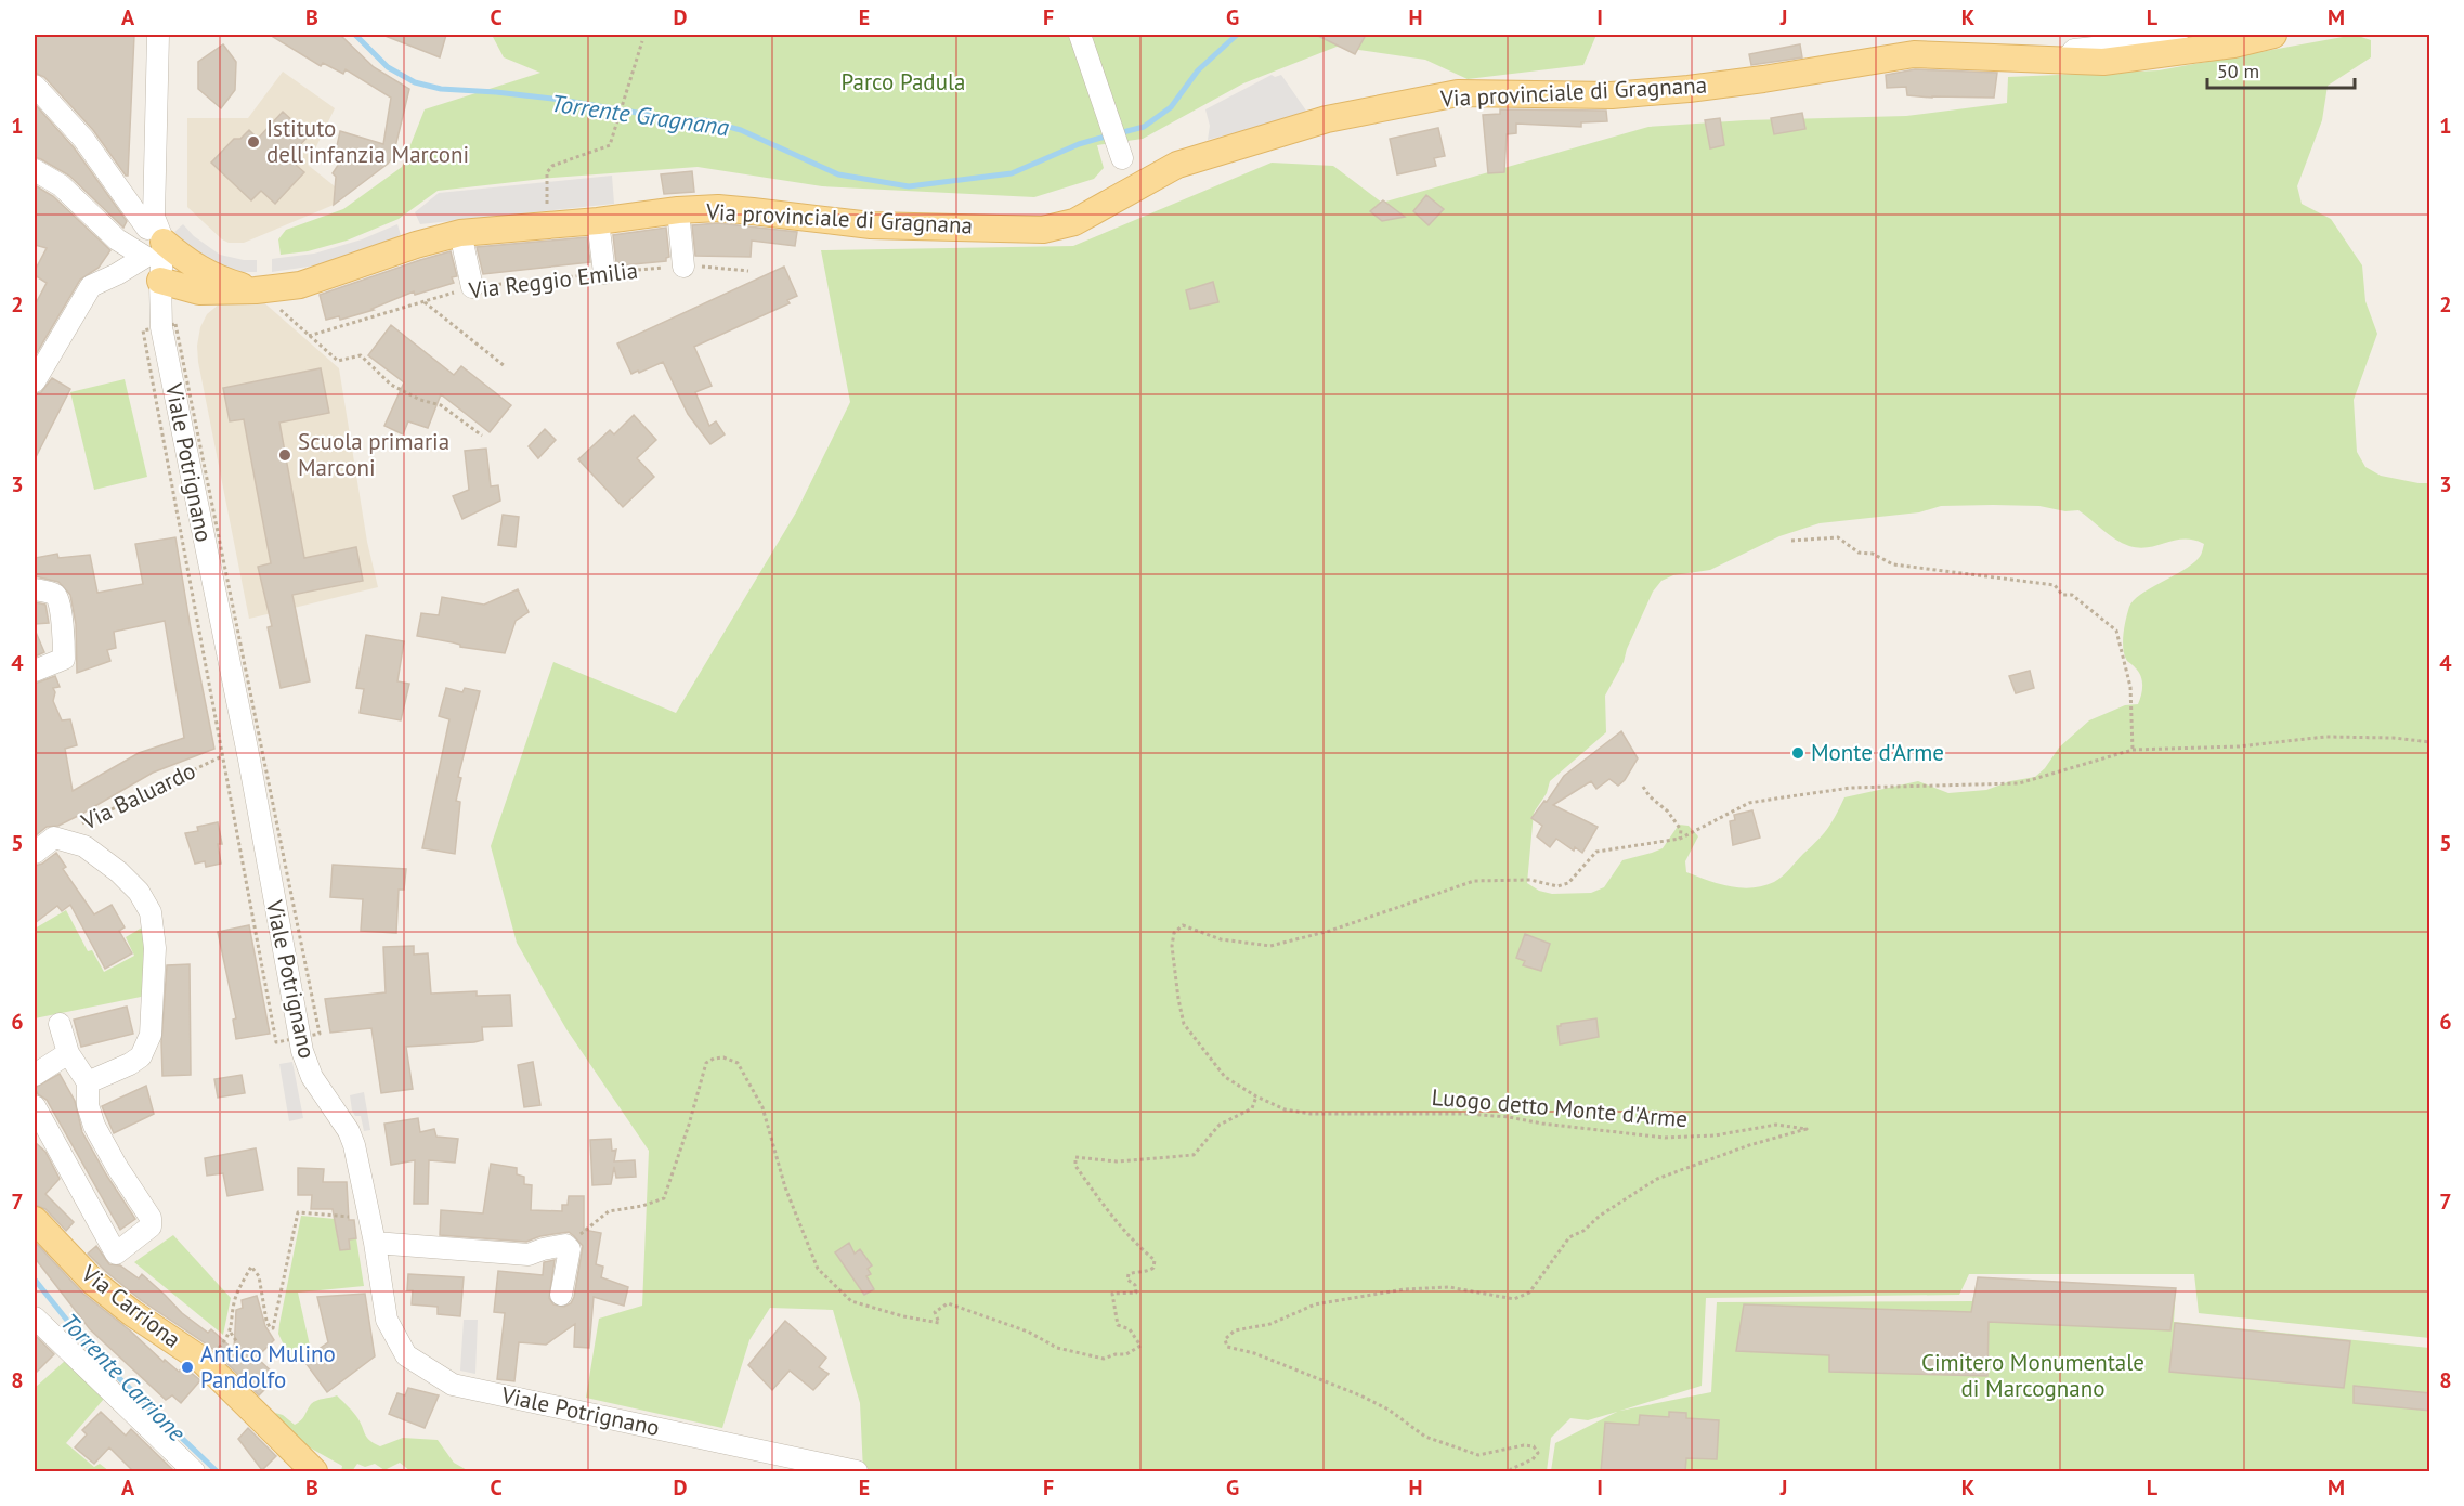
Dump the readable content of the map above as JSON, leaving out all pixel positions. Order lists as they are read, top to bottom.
{
  "streets": {
    "main road": ["Via provinciale di Gragnana", "Via Carriona"],
    "street": ["Viale Potrignano", "Via Baluardo"],
    "path": ["Via Reggio Emilia", "Luogo detto Monte d'Arme"]
  },
  "crossings": [
    ["Via provinciale di Gragnana", "Viale Potrignano"]
  ],
  "water": ["Torrente Gragnana", "Torrente Carrione"],
  "parks": ["Parco Padula", "Cimitero Monumentale di Marcognano"],
  "places": [
    "Istituto dell'infanzia Marconi",
    "Scuola primaria Marconi",
    "Monte d'Arme",
    "Antico Mulino Pandolfo"
  ],
  "scale_bar": "50 m",
  "grid": {
    "columns": [
      "A",
      "B",
      "C",
      "D",
      "E",
      "F",
      "G",
      "H",
      "I",
      "J",
      "K",
      "L",
      "M"
    ],
    "rows": [
      "1",
      "2",
      "3",
      "4",
      "5",
      "6",
      "7",
      "8"
    ]
  }
}
